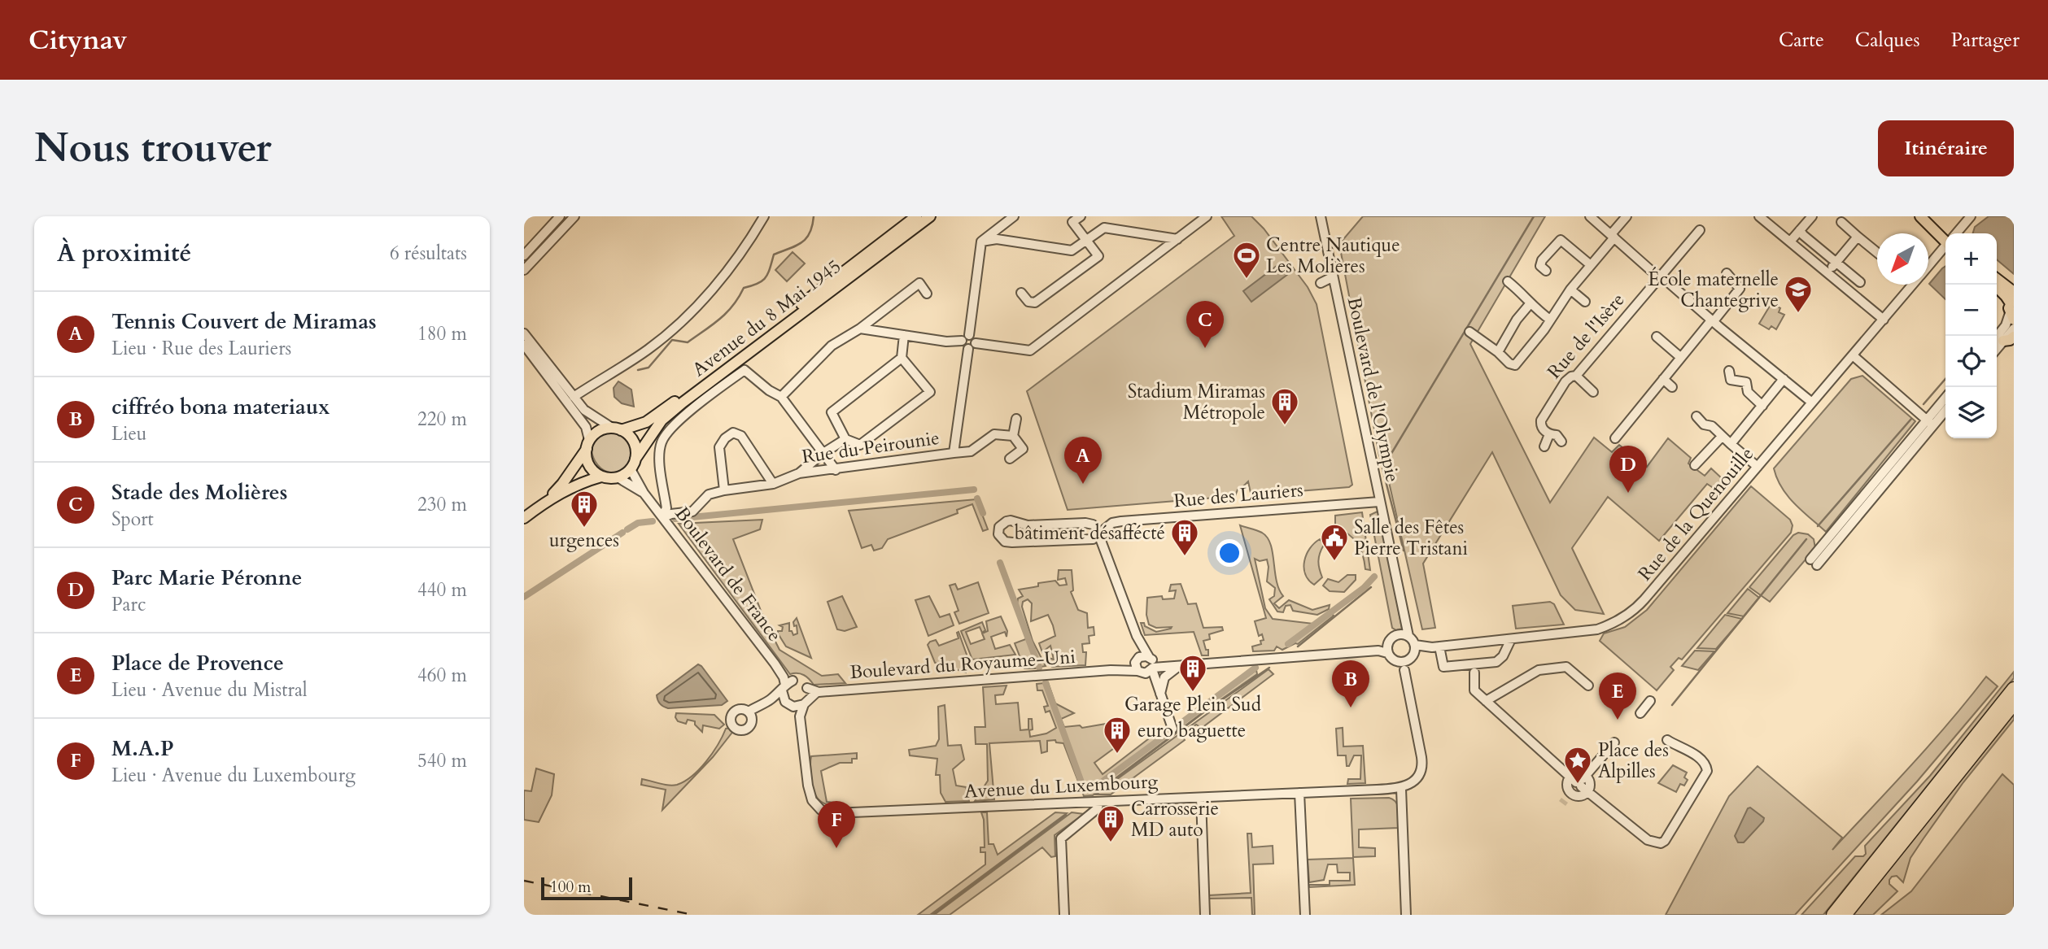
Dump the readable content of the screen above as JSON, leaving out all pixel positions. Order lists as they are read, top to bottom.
{
  "streets": {
    "main road": ["Avenue du 8 Mai 1945"],
    "street": [
      "Rue de l'Isère",
      "Boulevard de l'Olympie",
      "Rue du Peirounie",
      "Rue des Lauriers",
      "Rue de la Quenouille",
      "Boulevard de France",
      "Boulevard du Royaume-Uni",
      "Avenue du Luxembourg"
    ]
  },
  "crossings": [
    ["Avenue du 8 Mai 1945", "Boulevard de France"],
    ["Boulevard de l'Olympie", "Rue des Lauriers"],
    ["Boulevard de l'Olympie", "Rue de la Quenouille"],
    ["Boulevard de l'Olympie", "Boulevard du Royaume-Uni"],
    ["Rue du Peirounie", "Boulevard de France"],
    ["Rue de la Quenouille", "Boulevard du Royaume-Uni"],
    ["Boulevard de France", "Boulevard du Royaume-Uni"],
    ["Boulevard de France", "Avenue du Luxembourg"],
    ["Boulevard du Royaume-Uni", "Avenue du Luxembourg"]
  ],
  "places": {
    "sports": ["Centre Nautique Les Molières"],
    "school or university": ["École maternelle Chantegrive"],
    "building": [
      "Stadium Miramas Métropole",
      "urgences",
      "bâtiment désaffécté",
      "Garage Plein Sud",
      "euro baguette",
      "Carrosserie MD auto"
    ],
    "public building": ["Salle des Fêtes Pierre Tristani"],
    "place": ["Place des Alpilles"]
  },
  "scale_bar": "100 m",
  "north": "bottom left",
  "page": {
    "header": "Citynav",
    "nav": ["Carte", "Calques", "Partager"],
    "buttons": "Itinéraire",
    "title": "Nous trouver",
    "heading": ["À proximité", "6 résultats"],
    "map_buttons": ["+", "−"],
    "list": [
      {
        "mark": "A",
        "name": "Tennis Couvert de Miramas",
        "note": "Lieu · Rue des Lauriers",
        "value": "180 m"
      },
      {
        "mark": "B",
        "name": "ciffréo bona materiaux",
        "note": "Lieu",
        "value": "220 m"
      },
      {
        "mark": "C",
        "name": "Stade des Molières",
        "note": "Sport",
        "value": "230 m"
      },
      {
        "mark": "D",
        "name": "Parc Marie Péronne",
        "note": "Parc",
        "value": "440 m"
      },
      {
        "mark": "E",
        "name": "Place de Provence",
        "note": "Lieu · Avenue du Mistral",
        "value": "460 m"
      },
      {
        "mark": "F",
        "name": "M.A.P",
        "note": "Lieu · Avenue du Luxembourg",
        "value": "540 m"
      }
    ],
    "pins": [
      "C",
      "A",
      "D",
      "B",
      "E",
      "F"
    ],
    "scale": "100 m"
  }
}
